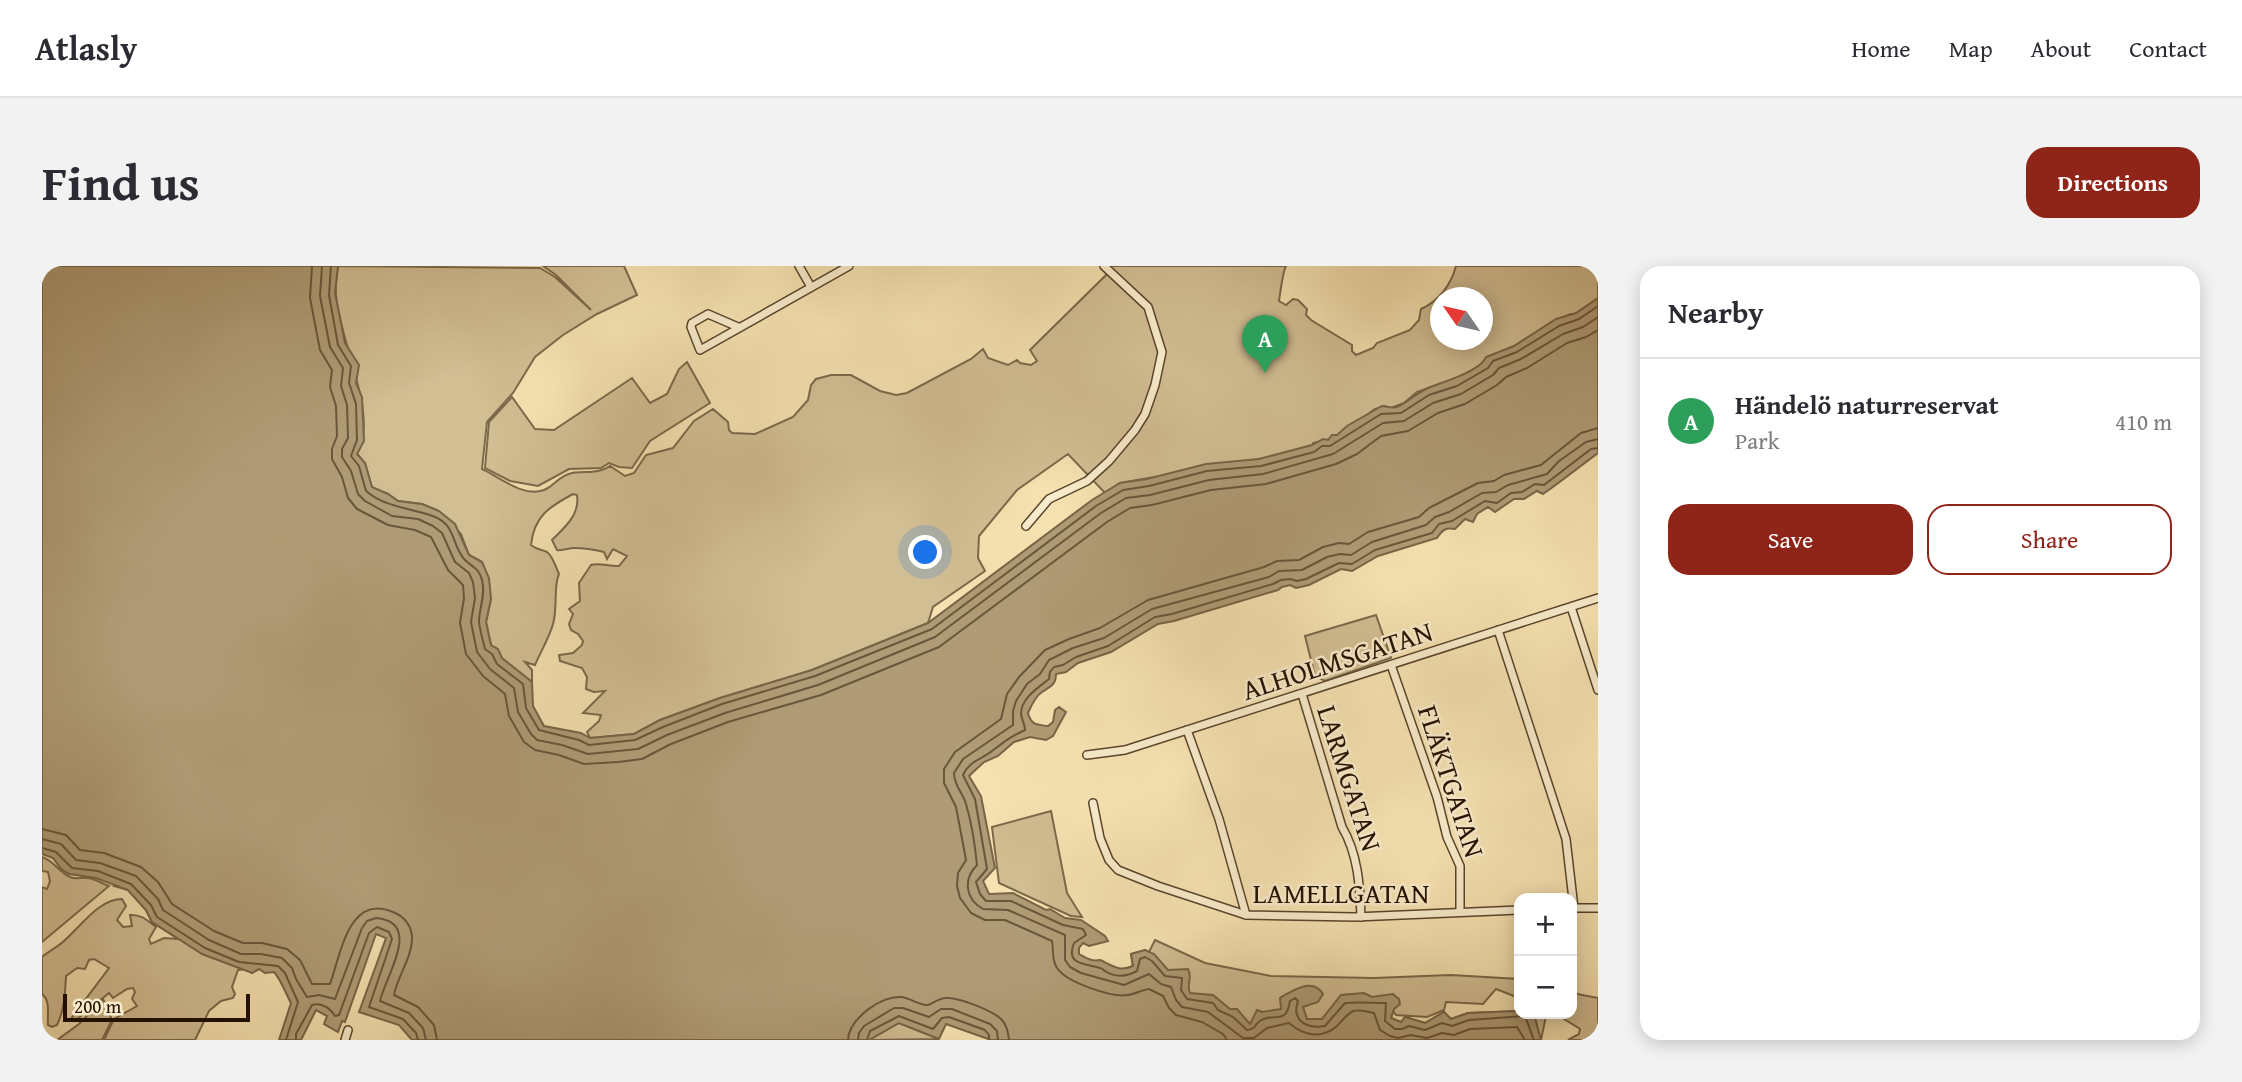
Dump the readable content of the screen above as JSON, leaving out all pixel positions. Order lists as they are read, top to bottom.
{
  "streets": {
    "street": [
      "ALHOLMSGATAN",
      "LARMGATAN",
      "FLÄKTGATAN",
      "LAMELLGATAN"
    ]
  },
  "crossings": [
    ["ALHOLMSGATAN", "LARMGATAN"],
    ["ALHOLMSGATAN", "FLÄKTGATAN"],
    ["LARMGATAN", "LAMELLGATAN"],
    ["FLÄKTGATAN", "LAMELLGATAN"]
  ],
  "scale_bar": "200 m",
  "north": "top left",
  "page": {
    "header": "Atlasly",
    "nav": [
      "Home",
      "Map",
      "About",
      "Contact"
    ],
    "title": "Find us",
    "buttons": [
      "Directions",
      ["Save", "Share"]
    ],
    "heading": "Nearby",
    "pins": "A",
    "list": [
      {
        "mark": "A",
        "name": "Händelö naturreservat",
        "note": "Park",
        "value": "410 m"
      }
    ],
    "map_buttons": ["+", "−"],
    "scale": "200 m"
  }
}
